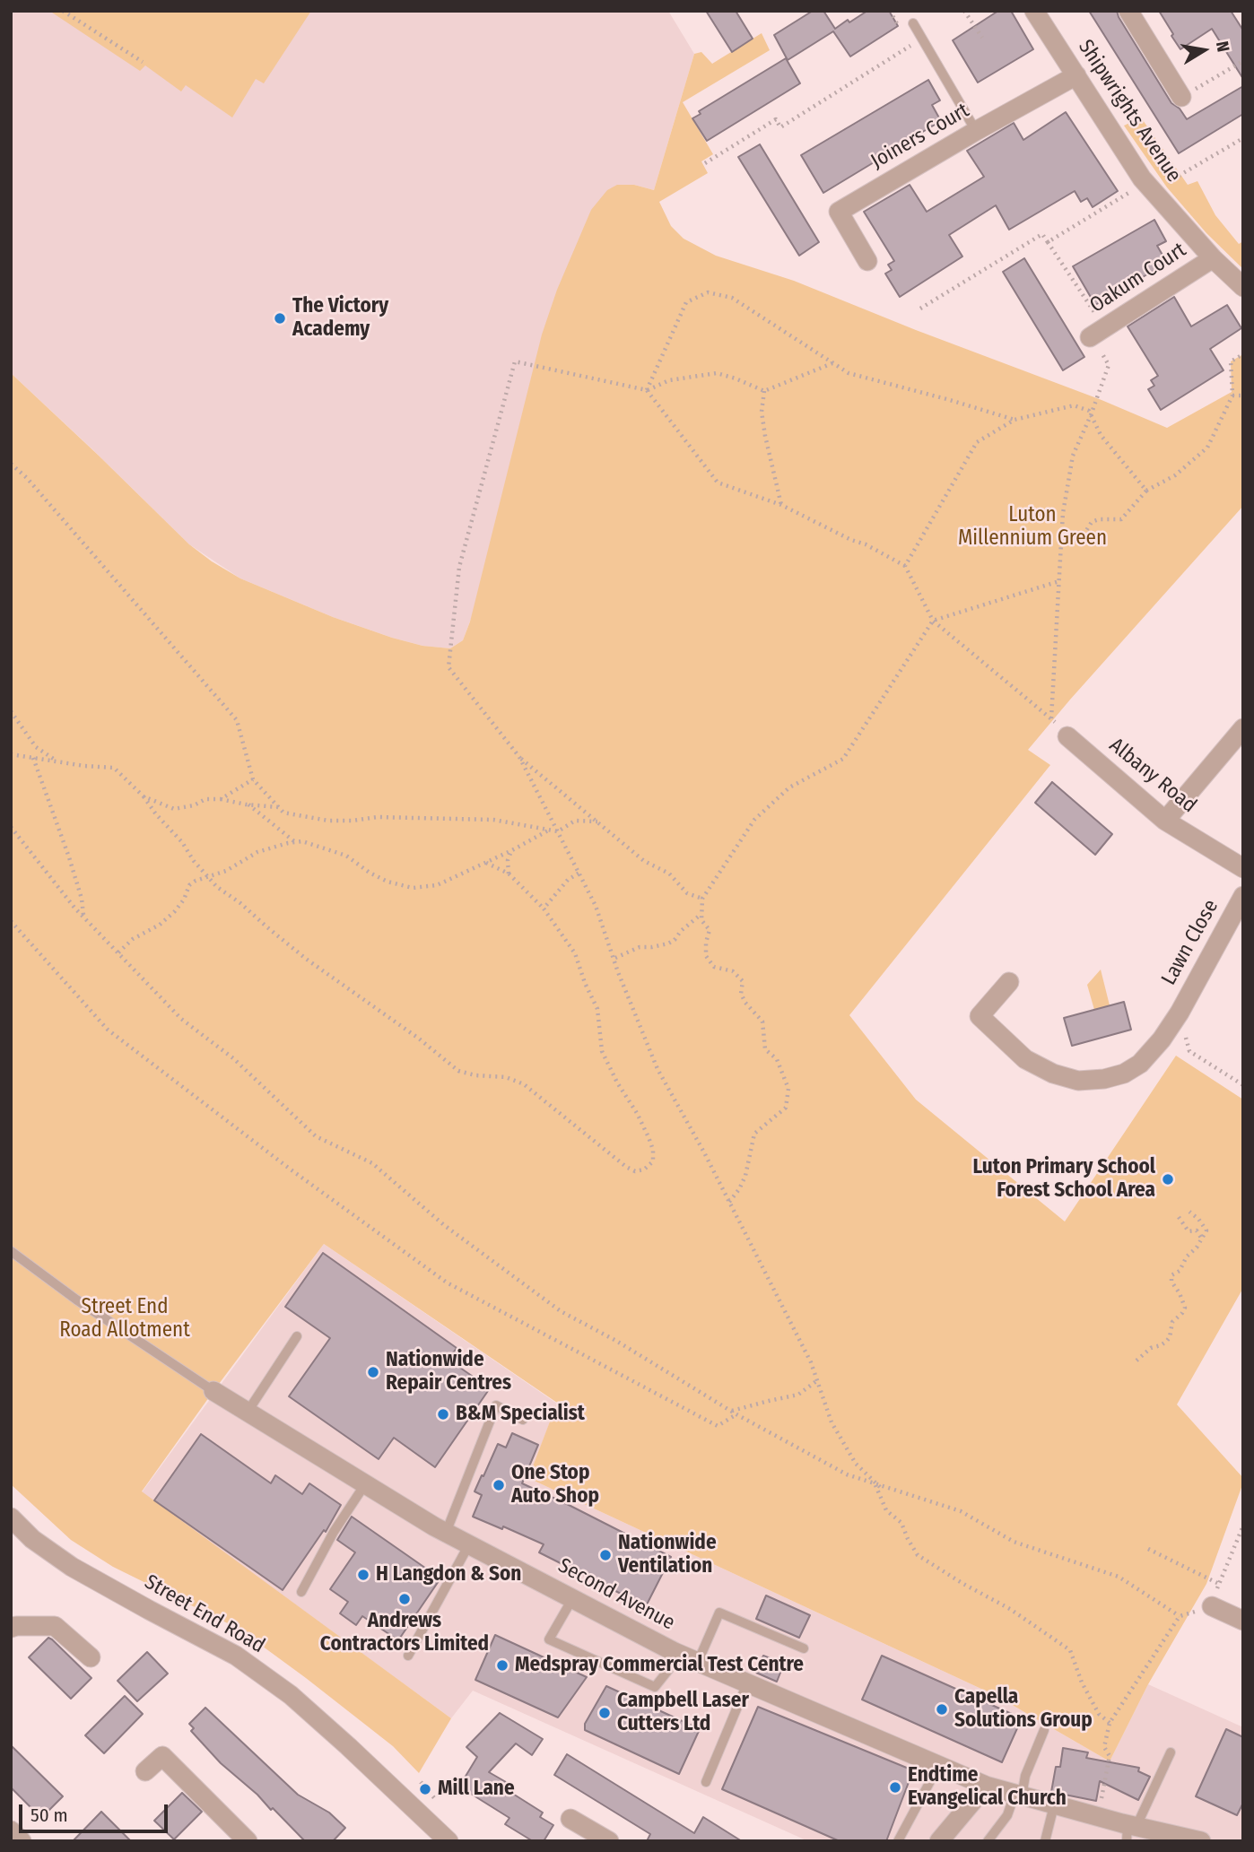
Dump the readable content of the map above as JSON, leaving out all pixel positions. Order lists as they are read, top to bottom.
{
  "streets": {
    "street": [
      "Shipwrights Avenue",
      "Joiners Court",
      "Oakum Court",
      "Albany Road",
      "Lawn Close",
      "Second Avenue",
      "Street End Road"
    ]
  },
  "crossings": [
    ["Shipwrights Avenue", "Joiners Court"],
    ["Shipwrights Avenue", "Oakum Court"]
  ],
  "parks": ["Luton Millennium Green", "Street End Road Allotment"],
  "places": [
    "The Victory Academy",
    "Luton Primary School Forest School Area",
    "Nationwide Repair Centres",
    "B&M Specialist",
    "One Stop Auto Shop",
    "Nationwide Ventilation",
    "H Langdon & Son",
    "Andrews Contractors Limited",
    "Medspray Commercial Test Centre",
    "Capella Solutions Group",
    "Campbell Laser Cutters Ltd",
    "Endtime Evangelical Church",
    "Mill Lane"
  ],
  "scale_bar": "50 m",
  "north": "right"
}
